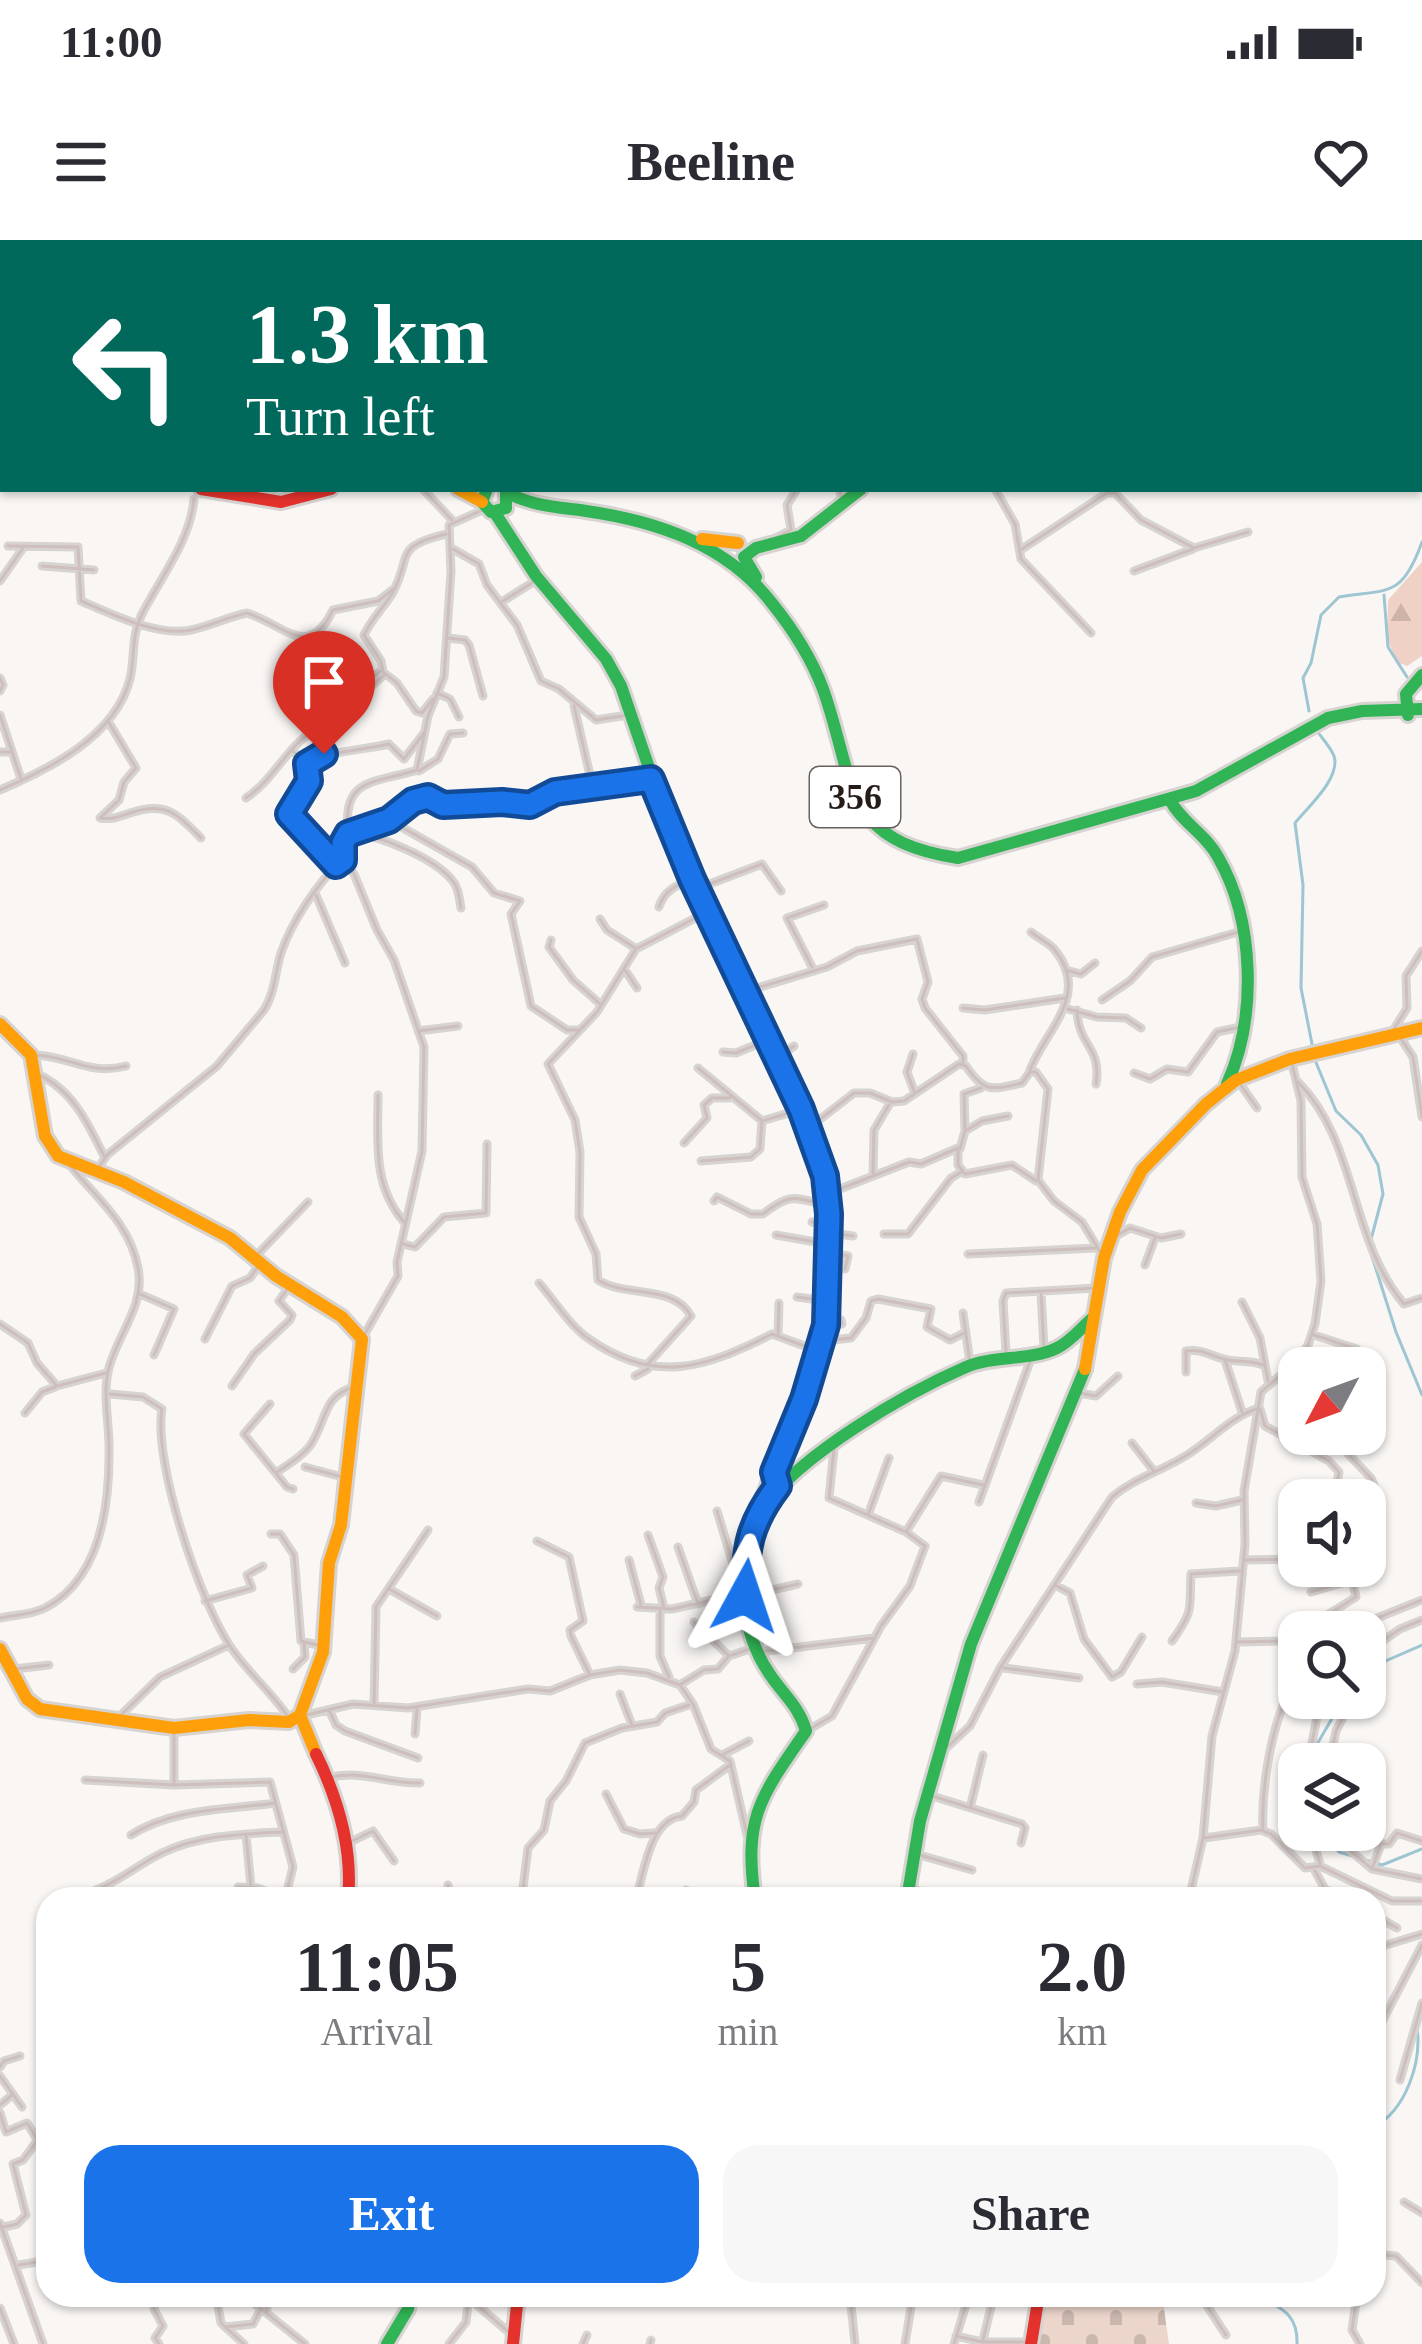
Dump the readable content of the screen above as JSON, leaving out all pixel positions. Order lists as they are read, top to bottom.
{
  "streets": {
    "street": ["356"]
  },
  "north": "bottom left",
  "page": {
    "status": "11:00",
    "header": "Beeline",
    "turn": ["1.3 km", "Turn left"],
    "eta": [
      "11:05",
      "Arrival",
      "5",
      "min",
      "2.0",
      "km"
    ],
    "buttons": ["Exit", "Share"]
  }
}
